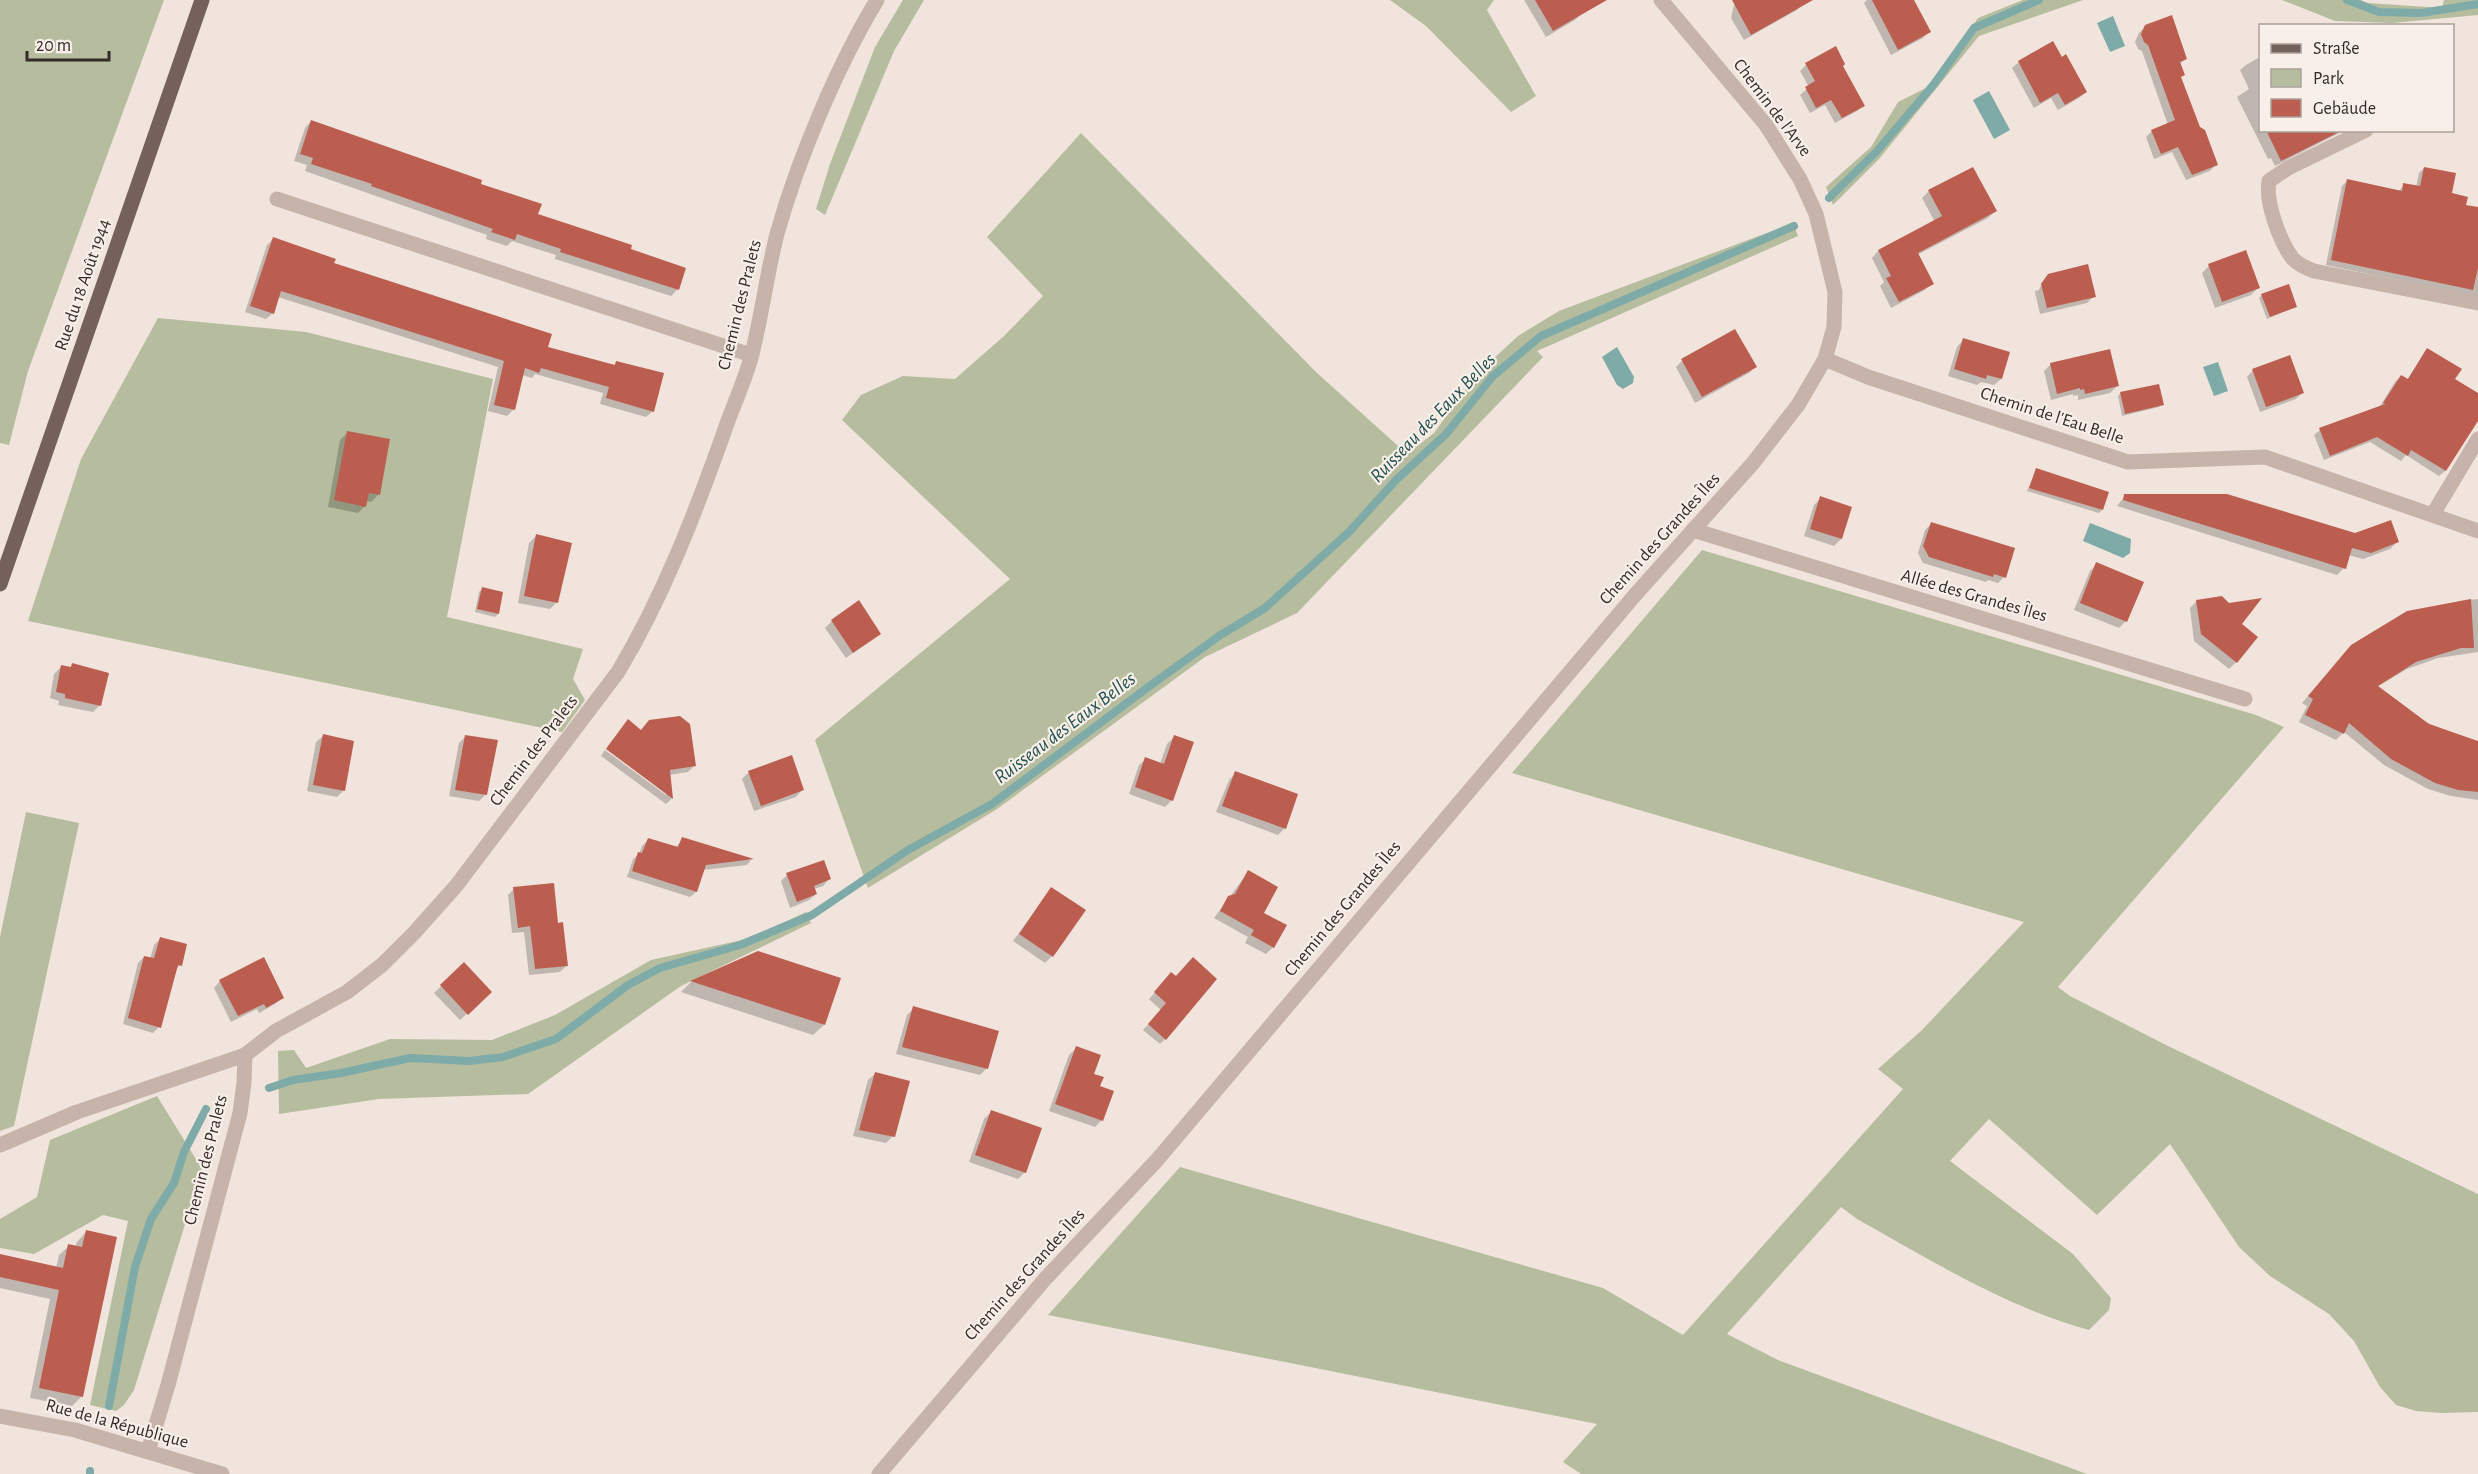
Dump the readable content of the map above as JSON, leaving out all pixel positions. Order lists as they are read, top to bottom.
{
  "streets": {
    "main road": ["Rue du 18 Août 1944"],
    "street": [
      "Chemin de l'Arve",
      "Chemin des Pralets",
      "Chemin de l'Eau Belle",
      "Chemin des Grandes Îles",
      "Allée des Grandes Îles",
      "Rue de la République"
    ]
  },
  "crossings": [
    ["Chemin de l'Arve", "Chemin de l'Eau Belle"],
    ["Chemin de l'Arve", "Chemin des Grandes Îles"],
    ["Chemin des Pralets", "Rue de la République"],
    ["Chemin de l'Eau Belle", "Chemin des Grandes Îles"],
    ["Chemin des Grandes Îles", "Allée des Grandes Îles"]
  ],
  "water": ["Ruisseau des Eaux Belles"],
  "legend": ["Straße", "Park", "Gebäude"],
  "scale_bar": "20 m"
}
